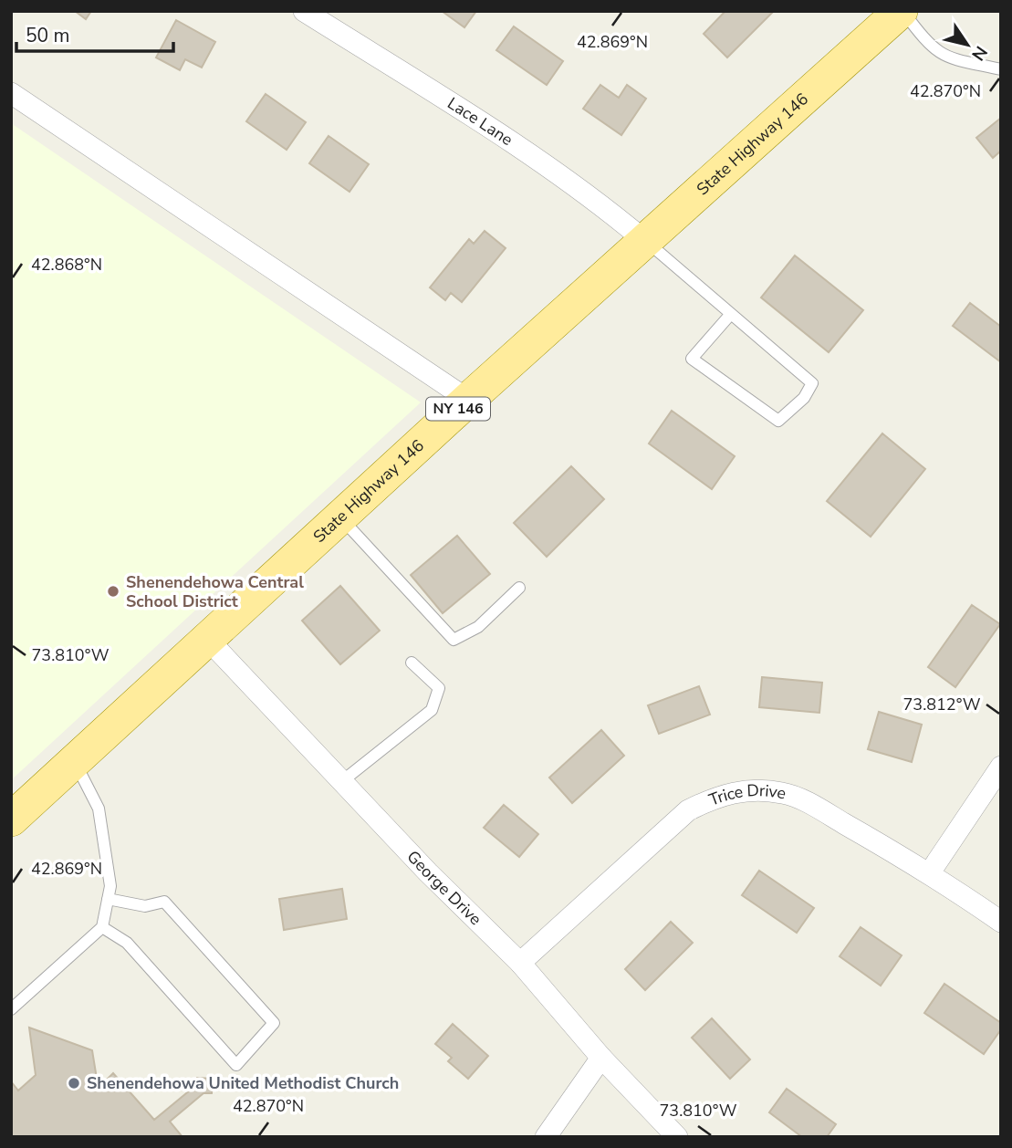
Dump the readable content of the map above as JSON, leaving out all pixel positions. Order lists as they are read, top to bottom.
{
  "streets": {
    "main road": ["State Highway 146", "NY 146"],
    "street": ["Lace Lane", "Trice Drive", "George Drive"]
  },
  "crossings": [
    ["Lace Lane", "State Highway 146"],
    ["State Highway 146", "George Drive"],
    ["Trice Drive", "George Drive"]
  ],
  "places": ["Shenendehowa Central School District", "Shenendehowa United Methodist Church"],
  "scale_bar": "50 m",
  "north": "bottom right",
  "coordinates": [
    "42.869°N",
    "42.870°N",
    "42.868°N",
    "73.810°W",
    "73.812°W"
  ]
}
